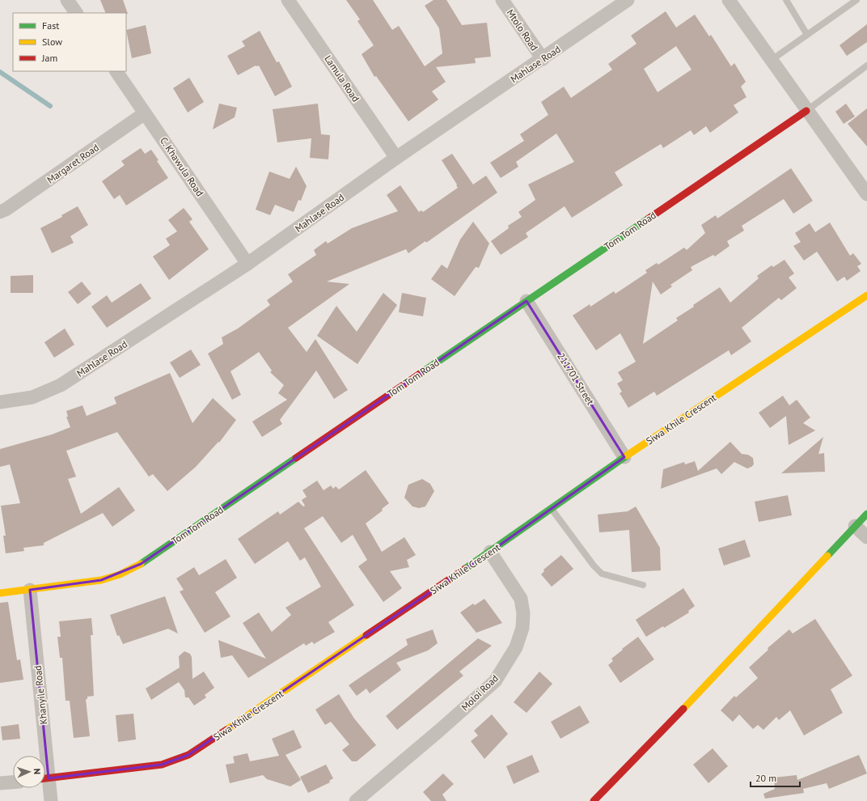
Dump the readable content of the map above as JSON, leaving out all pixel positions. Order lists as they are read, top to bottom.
{
  "streets": {
    "street": [
      "Mtolo Road",
      "Mahlase Road",
      "Lamula Road",
      "Margaret Road",
      "C. Khawula Road",
      "Tom Tom Road",
      "211701 Street",
      "Siwa Khile Crescent",
      "Moloi Road",
      "Khanyile Road"
    ]
  },
  "crossings": [
    ["Mtolo Road", "Mahlase Road"],
    ["Mahlase Road", "Lamula Road"],
    ["Mahlase Road", "C. Khawula Road"],
    ["Margaret Road", "C. Khawula Road"],
    ["Tom Tom Road", "211701 Street"],
    ["Tom Tom Road", "Khanyile Road"],
    ["211701 Street", "Siwa Khile Crescent"],
    ["Siwa Khile Crescent", "Moloi Road"]
  ],
  "legend": ["Fast", "Slow", "Jam"],
  "scale_bar": "20 m",
  "north": "right"
}
